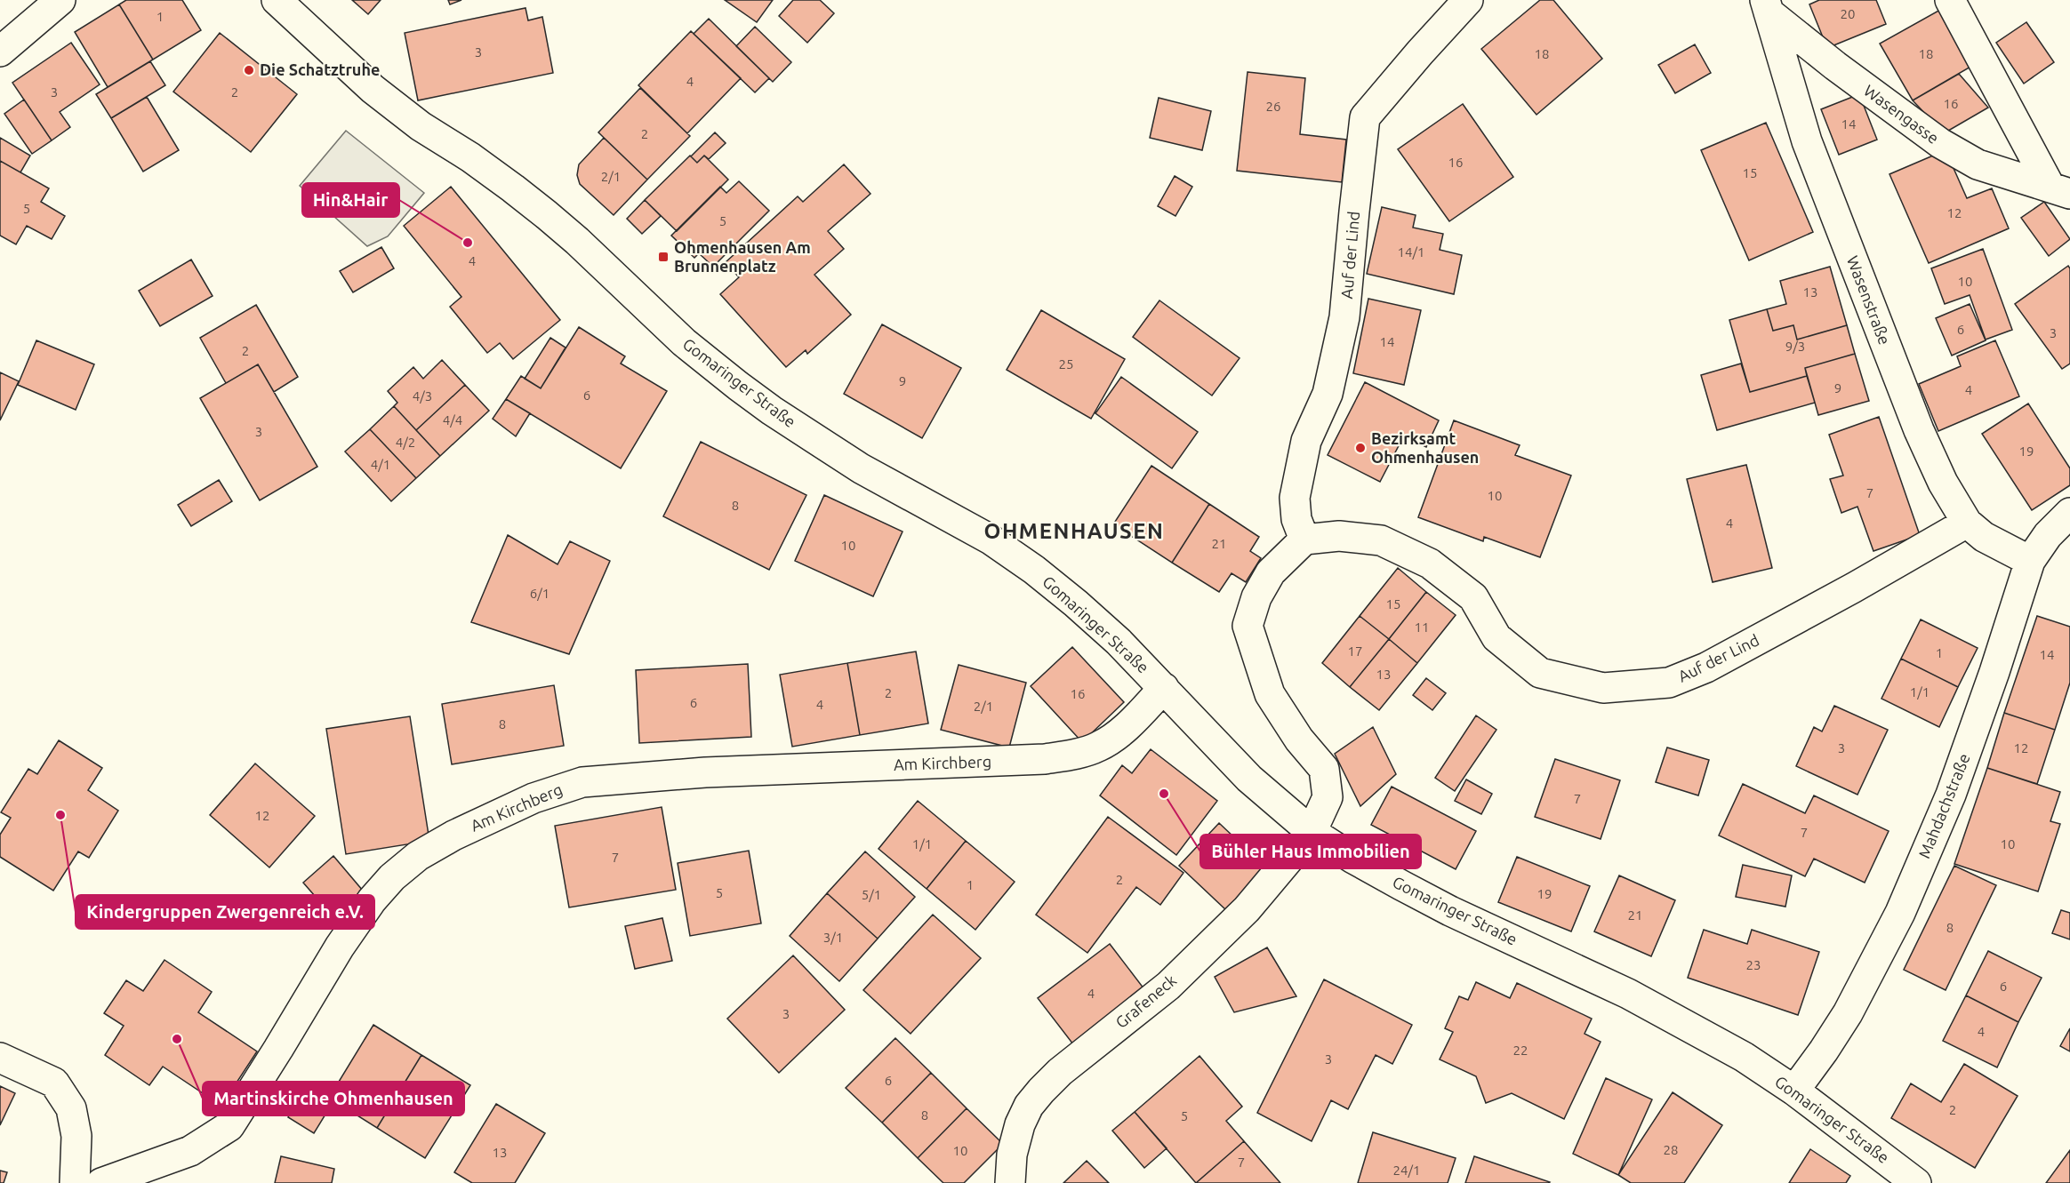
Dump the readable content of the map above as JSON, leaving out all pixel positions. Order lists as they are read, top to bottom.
{
  "streets": {
    "street": [
      "Wasengasse",
      "Auf der Lind",
      "Wasenstraße",
      "Gomaringer Straße",
      "Am Kirchberg",
      "Mahdachstraße",
      "Grafeneck"
    ]
  },
  "crossings": [
    ["Wasengasse", "Wasenstraße"],
    ["Auf der Lind", "Wasenstraße"],
    ["Wasenstraße", "Mahdachstraße"],
    ["Gomaringer Straße", "Am Kirchberg"],
    ["Gomaringer Straße", "Mahdachstraße"],
    ["Gomaringer Straße", "Grafeneck"]
  ],
  "districts": ["OHMENHAUSEN"],
  "places": {
    "other": [
      "Die Schatztruhe",
      "Hin&Hair",
      "Bezirksamt Ohmenhausen",
      "Bühler Haus Immobilien",
      "Kindergruppen Zwergenreich e.V.",
      "Martinskirche Ohmenhausen"
    ],
    "transit": ["Ohmenhausen Am Brunnenplatz"]
  },
  "house_numbers": [
    "20",
    "1",
    "3",
    "18",
    "18",
    "4",
    "3",
    "2",
    "16",
    "26",
    "14",
    "2",
    "16",
    "15",
    "2/1",
    "5",
    "12",
    "5",
    "14/1",
    "4",
    "10",
    "13",
    "6",
    "3",
    "14",
    "9/3",
    "2",
    "25",
    "9",
    "9",
    "4",
    "6",
    "4/3",
    "4/4",
    "3",
    "4/2",
    "19",
    "4/1",
    "7",
    "10",
    "8",
    "4",
    "21",
    "10",
    "6/1",
    "15",
    "11",
    "17",
    "1",
    "14",
    "13",
    "1/1",
    "2",
    "16",
    "6",
    "4",
    "2/1",
    "8",
    "3",
    "12",
    "7",
    "12",
    "7",
    "1/1",
    "10",
    "7",
    "2",
    "1",
    "5",
    "19",
    "5/1",
    "21",
    "8",
    "3/1",
    "23",
    "6",
    "4",
    "3",
    "4",
    "22",
    "3",
    "6",
    "2",
    "8",
    "5",
    "28",
    "10",
    "13",
    "7",
    "24/1"
  ]
}
